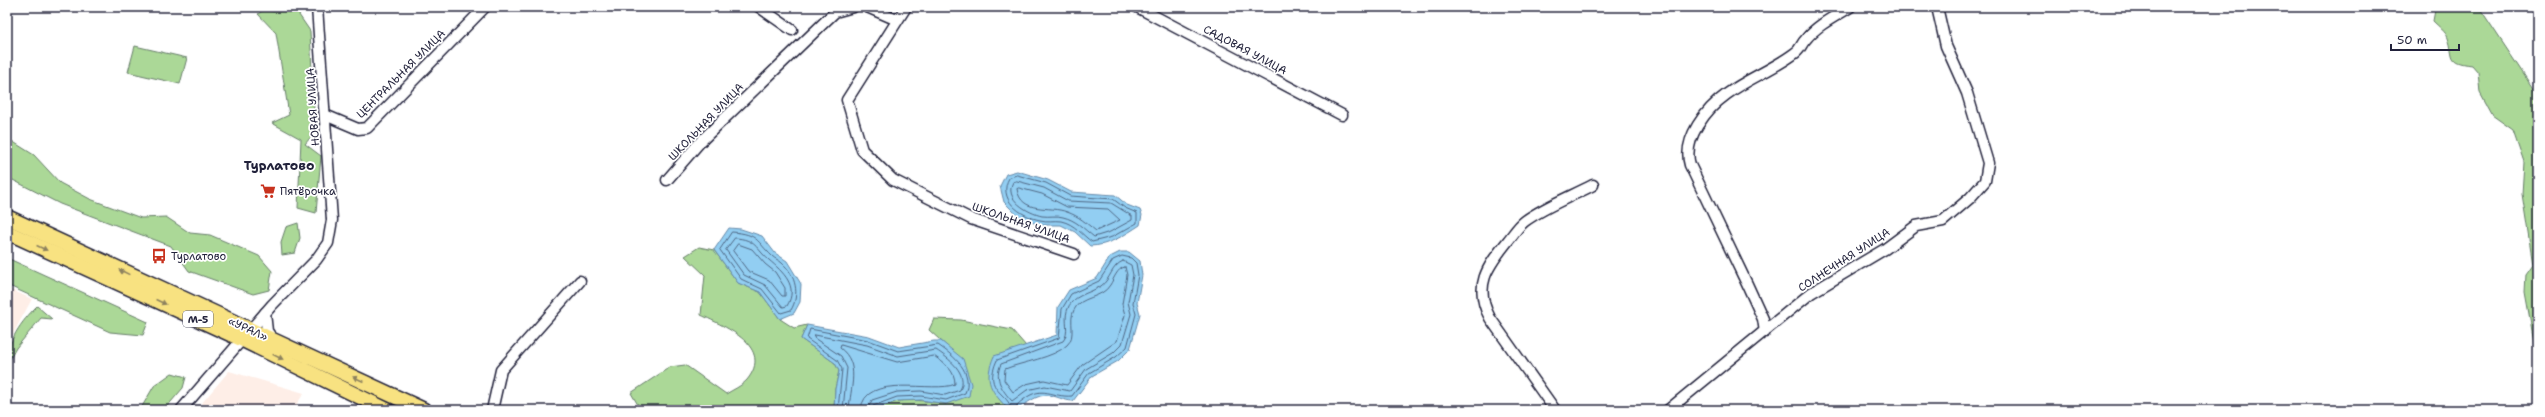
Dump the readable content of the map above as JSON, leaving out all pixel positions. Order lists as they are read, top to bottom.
{
  "streets": {
    "highway": ["М-5", "«УРАЛ»"],
    "street": [
      "САДОВАЯ УЛИЦА",
      "ЦЕНТРАЛЬНАЯ УЛИЦА",
      "НОВАЯ УЛИЦА",
      "ШКОЛЬНАЯ УЛИЦА",
      "СОЛНЕЧНАЯ УЛИЦА"
    ]
  },
  "crossings": [
    ["ЦЕНТРАЛЬНАЯ УЛИЦА", "НОВАЯ УЛИЦА"],
    ["НОВАЯ УЛИЦА", "«УРАЛ»"]
  ],
  "districts": ["Турлатово"],
  "places": {
    "supermarket": ["Пятёрочка"],
    "bus stop": ["Турлатово"]
  },
  "scale_bar": "50 m"
}
